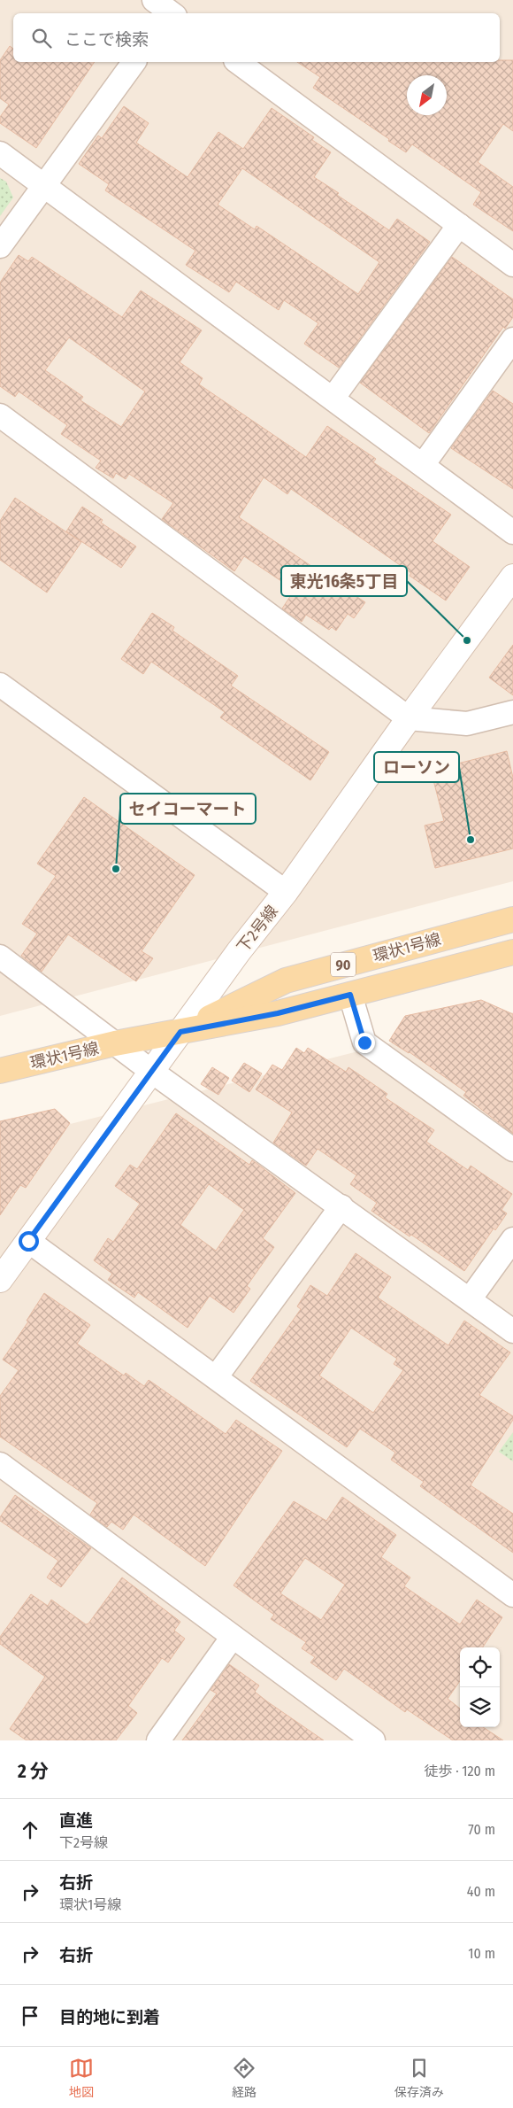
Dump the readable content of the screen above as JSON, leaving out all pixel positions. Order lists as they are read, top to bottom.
{
  "streets": {
    "main road": ["環状1号線", "90"],
    "street": ["下2号線"]
  },
  "crossings": [
    ["下2号線", "環状1号線"]
  ],
  "places": ["東光16条5丁目", "ローソン", "セイコーマート"],
  "north": "bottom left",
  "page": {
    "search": "ここで検索",
    "heading": ["2 分", "徒歩 · 120 m"],
    "list": [
      ["直進", "下2号線", "70 m"],
      ["右折", "環状1号線", "40 m"],
      ["右折", "10 m"],
      "目的地に到着"
    ],
    "nav": ["地図", "経路", "保存済み"]
  }
}
